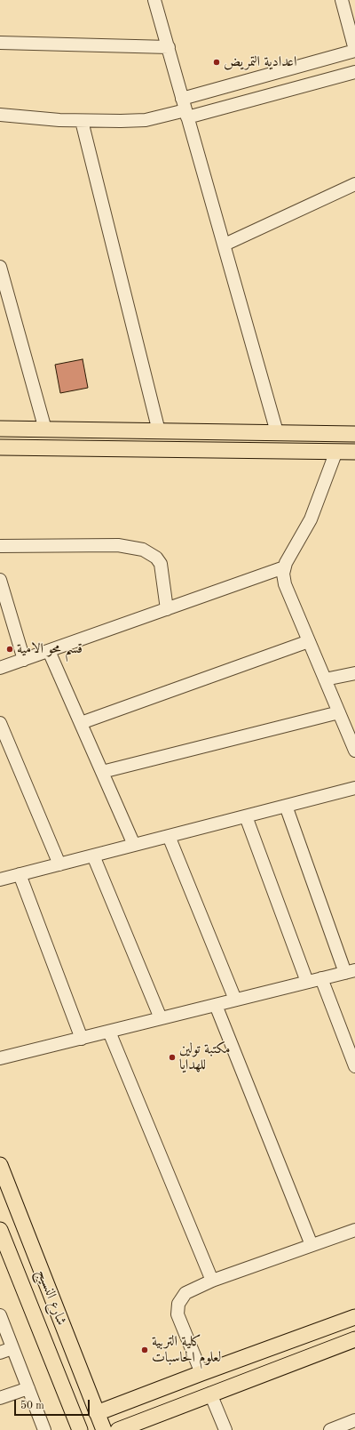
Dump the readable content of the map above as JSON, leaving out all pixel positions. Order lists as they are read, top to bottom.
{
  "streets": {
    "main road": ["شارع النسيج"]
  },
  "places": [
    "اعدادية التمريض",
    "قسم محو الامية",
    "مكتبة تولين للهدايا",
    "كلية التربية لعلوم الحاسبات"
  ],
  "scale_bar": "50 m"
}
